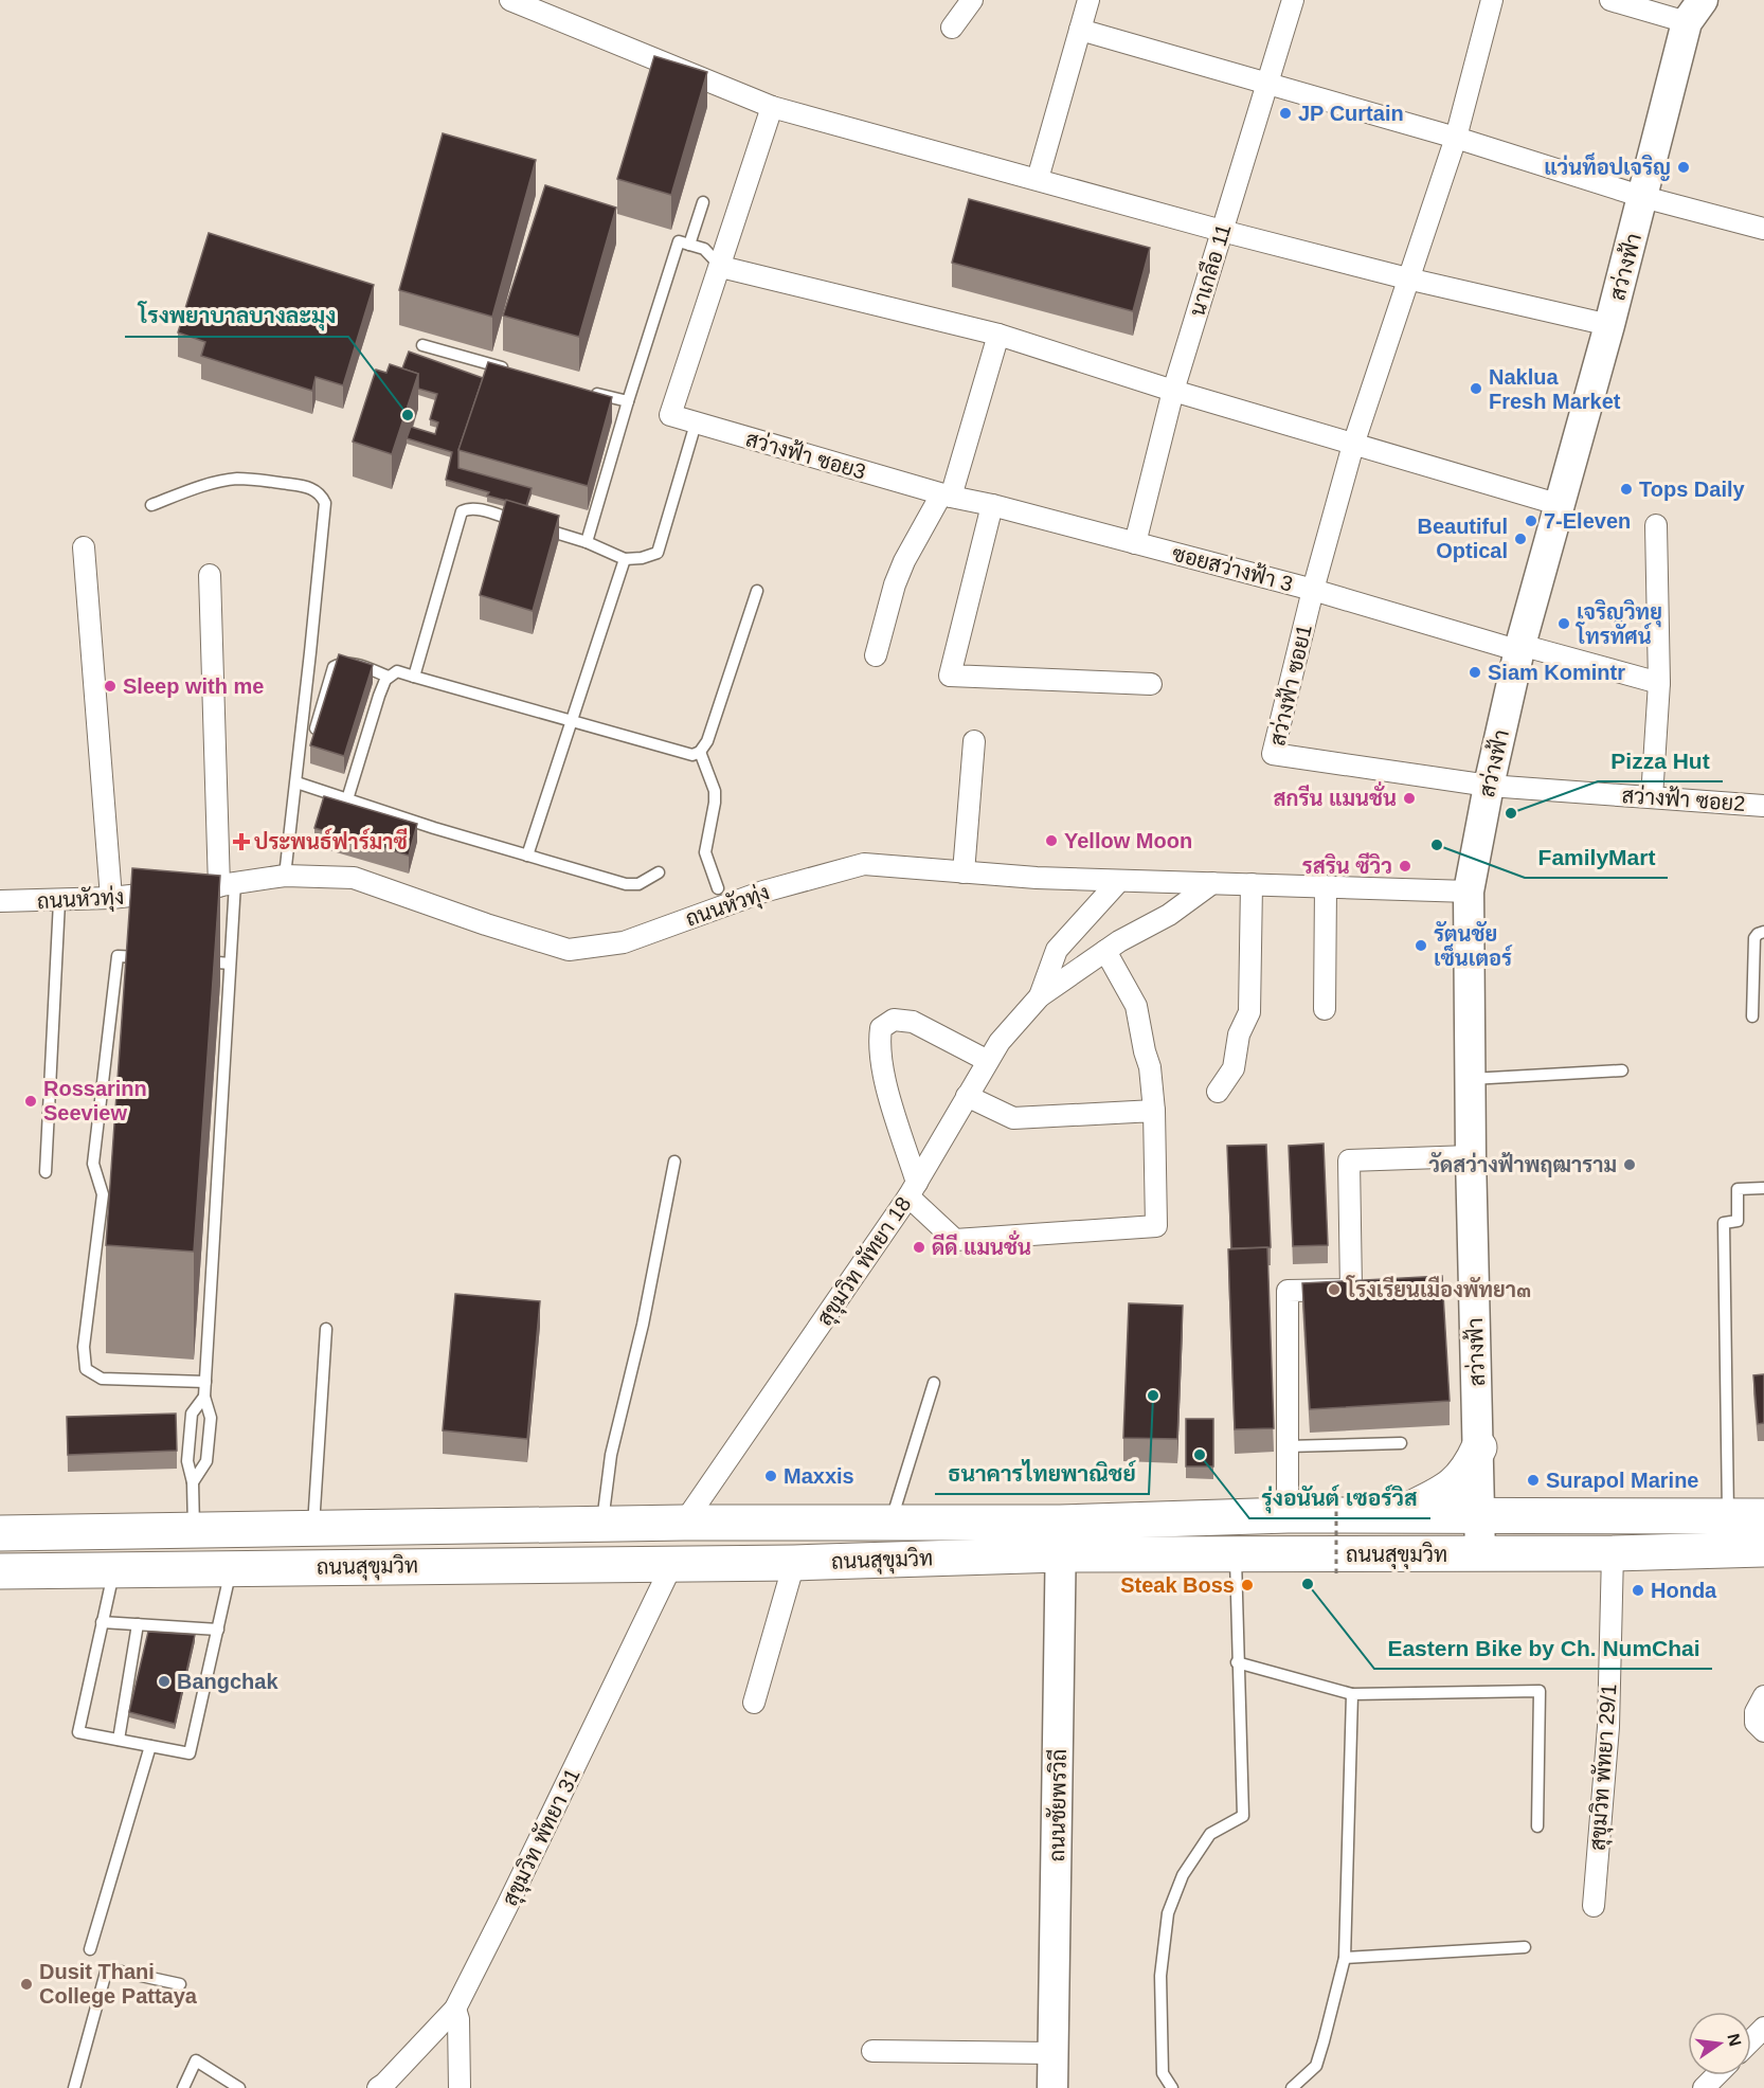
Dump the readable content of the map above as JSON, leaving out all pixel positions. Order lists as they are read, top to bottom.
{
  "streets": {
    "highway": ["ถนนสุขุมวิท"],
    "street": [
      "สว่างฟ้า",
      "นาเกลือ 11",
      "สว่างฟ้า ซอย3",
      "ซอยสว่างฟ้า 3",
      "สว่างฟ้า ซอย1",
      "สว่างฟ้า ซอย2",
      "ถนนหัวทุ่ง",
      "สุขุมวิท พัทยา 18",
      "สุขุมวิท พัทยา 29/1",
      "ถนนชัยพรวิถี",
      "สุขุมวิท พัทยา 31"
    ]
  },
  "crossings": [
    ["สว่างฟ้า", "ซอยสว่างฟ้า 3"],
    ["สว่างฟ้า", "สว่างฟ้า ซอย1"],
    ["สว่างฟ้า", "สว่างฟ้า ซอย2"],
    ["สว่างฟ้า", "ถนนหัวทุ่ง"],
    ["สว่างฟ้า", "ถนนสุขุมวิท"],
    ["นาเกลือ 11", "ซอยสว่างฟ้า 3"],
    ["สว่างฟ้า ซอย3", "ซอยสว่างฟ้า 3"],
    ["ซอยสว่างฟ้า 3", "สว่างฟ้า ซอย1"],
    ["สว่างฟ้า ซอย1", "สว่างฟ้า ซอย2"],
    ["ถนนหัวทุ่ง", "สุขุมวิท พัทยา 18"],
    ["สุขุมวิท พัทยา 18", "ถนนสุขุมวิท"],
    ["ถนนสุขุมวิท", "สุขุมวิท พัทยา 29/1"],
    ["ถนนสุขุมวิท", "ถนนชัยพรวิถี"],
    ["ถนนสุขุมวิท", "สุขุมวิท พัทยา 31"]
  ],
  "places": {
    "other": [
      "JP Curtain",
      "แว่นท็อปเจริญ",
      "Naklua Fresh Market",
      "โรงพยาบาลบางละมุง",
      "Tops Daily",
      "7-Eleven",
      "Beautiful Optical",
      "เจริญวิทยุ โทรทัศน์",
      "Siam Komintr",
      "Sleep with me",
      "สกรีน แมนชั่น",
      "Pizza Hut",
      "Yellow Moon",
      "FamilyMart",
      "รสริน ซีวิว",
      "รัตนชัย เซ็นเตอร์",
      "Rossarinn Seeview",
      "วัดสว่างฟ้าพฤฒาราม",
      "ดีดี แมนชั่น",
      "โรงเรียนเมืองพัทยา๓",
      "ธนาคารไทยพาณิชย์",
      "รุ่งอนันต์ เซอร์วิส",
      "Maxxis",
      "Surapol Marine",
      "Eastern Bike by Ch. NumChai",
      "Steak Boss",
      "Honda",
      "Bangchak",
      "Dusit Thani College Pattaya"
    ],
    "health": ["ประพนธ์ฟาร์มาซี"]
  },
  "north": "right"
}
